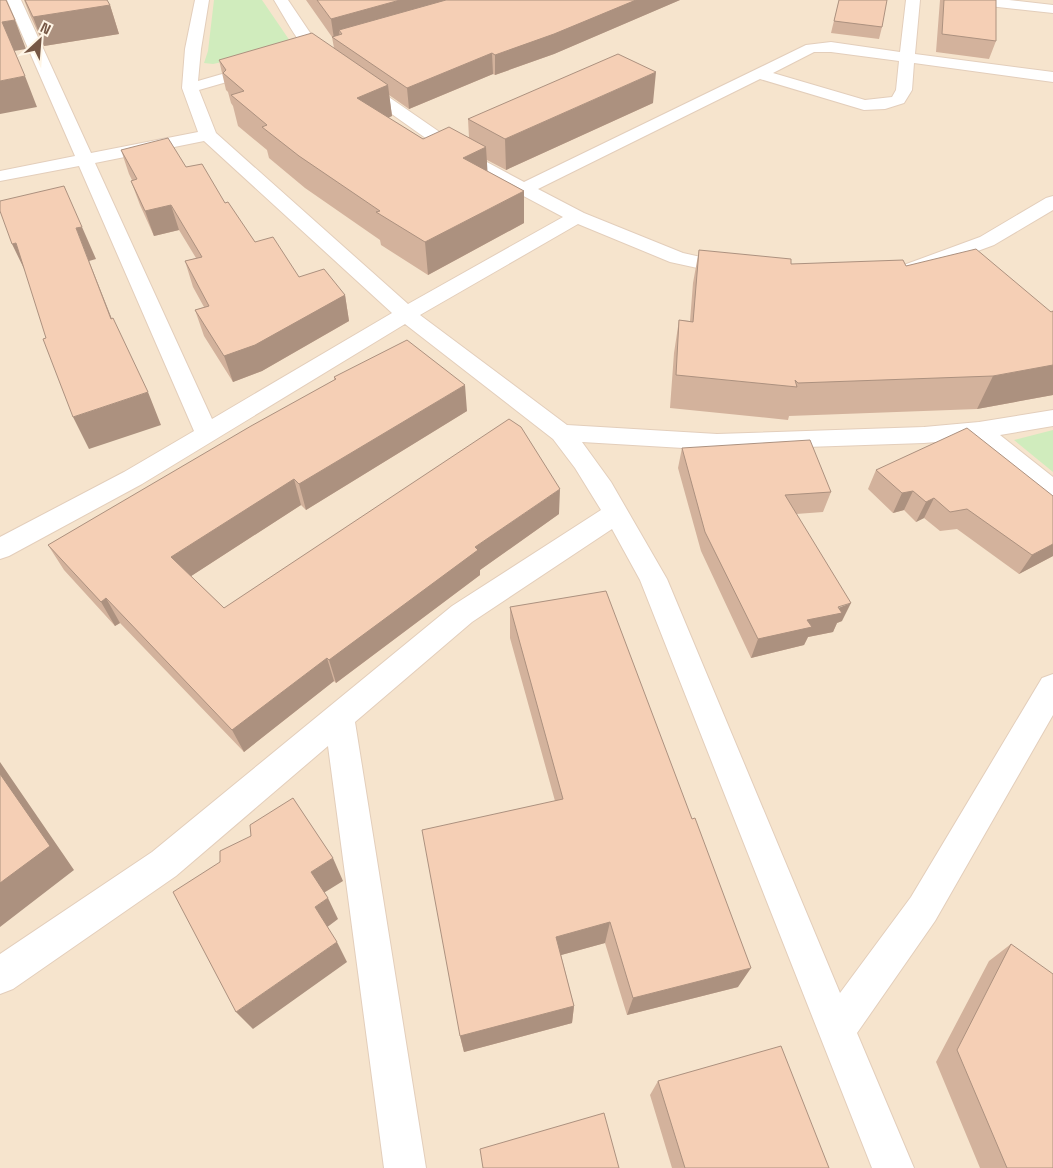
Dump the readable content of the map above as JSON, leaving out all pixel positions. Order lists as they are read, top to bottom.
{
  "north": "top right"
}
